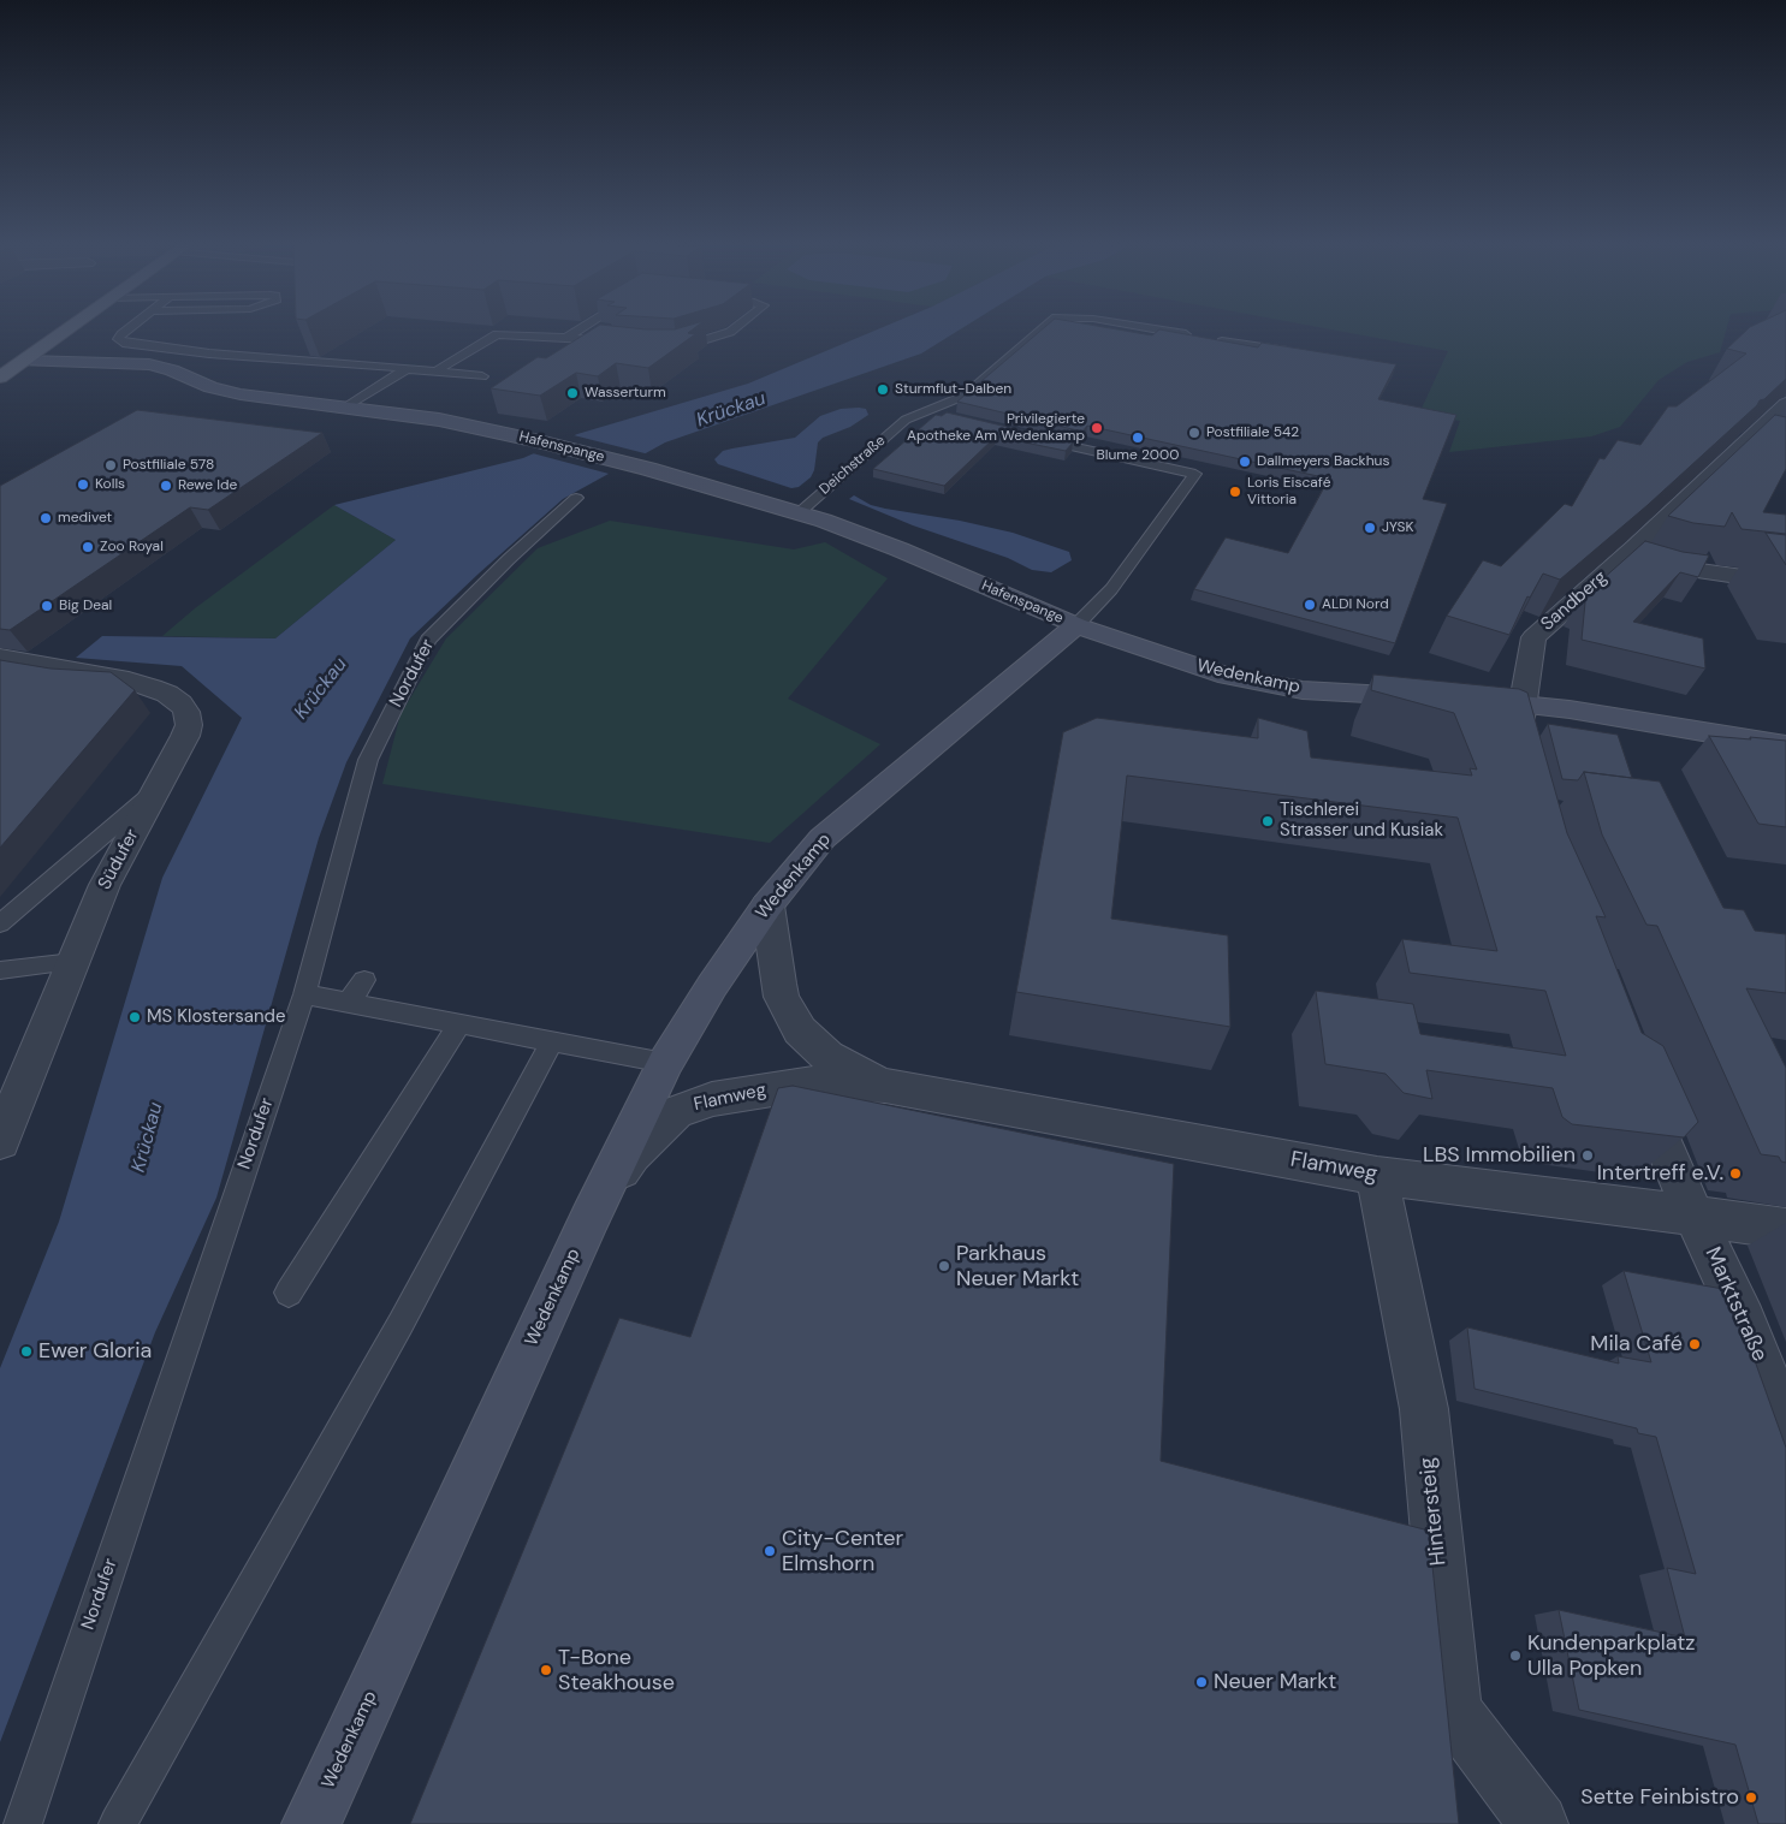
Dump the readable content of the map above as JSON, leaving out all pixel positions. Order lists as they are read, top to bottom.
{
  "streets": {
    "street": [
      "Hafenspange",
      "Sandberg",
      "Wedenkamp",
      "Südufer",
      "Flamweg",
      "Marktstraße",
      "Hintersteig"
    ],
    "lane": ["Deichstraße", "Nordufer"]
  },
  "crossings": [
    ["Hafenspange", "Deichstraße"],
    ["Hafenspange", "Wedenkamp"],
    ["Wedenkamp", "Flamweg"],
    ["Flamweg", "Marktstraße"],
    ["Flamweg", "Hintersteig"]
  ],
  "water": ["Krückau"],
  "places": [
    "Sturmflut-Dalben",
    "Wasserturm",
    "Privilegierte Apotheke Am Wedenkamp",
    "Postfiliale 542",
    "Blume 2000",
    "Dallmeyers Backhus",
    "Postfiliale 578",
    "Kolls",
    "Rewe Ide",
    "Loris Eiscafé Vittoria",
    "medivet",
    "JYSK",
    "Zoo Royal",
    "ALDI Nord",
    "Big Deal",
    "Tischlerei Strasser und Kusiak",
    "MS Klostersande",
    "LBS Immobilien",
    "Intertreff e.V.",
    "Parkhaus Neuer Markt",
    "Mila Café",
    "Ewer Gloria",
    "City-Center Elmshorn",
    "Kundenparkplatz Ulla Popken",
    "T-Bone Steakhouse",
    "Neuer Markt",
    "Sette Feinbistro"
  ]
}
